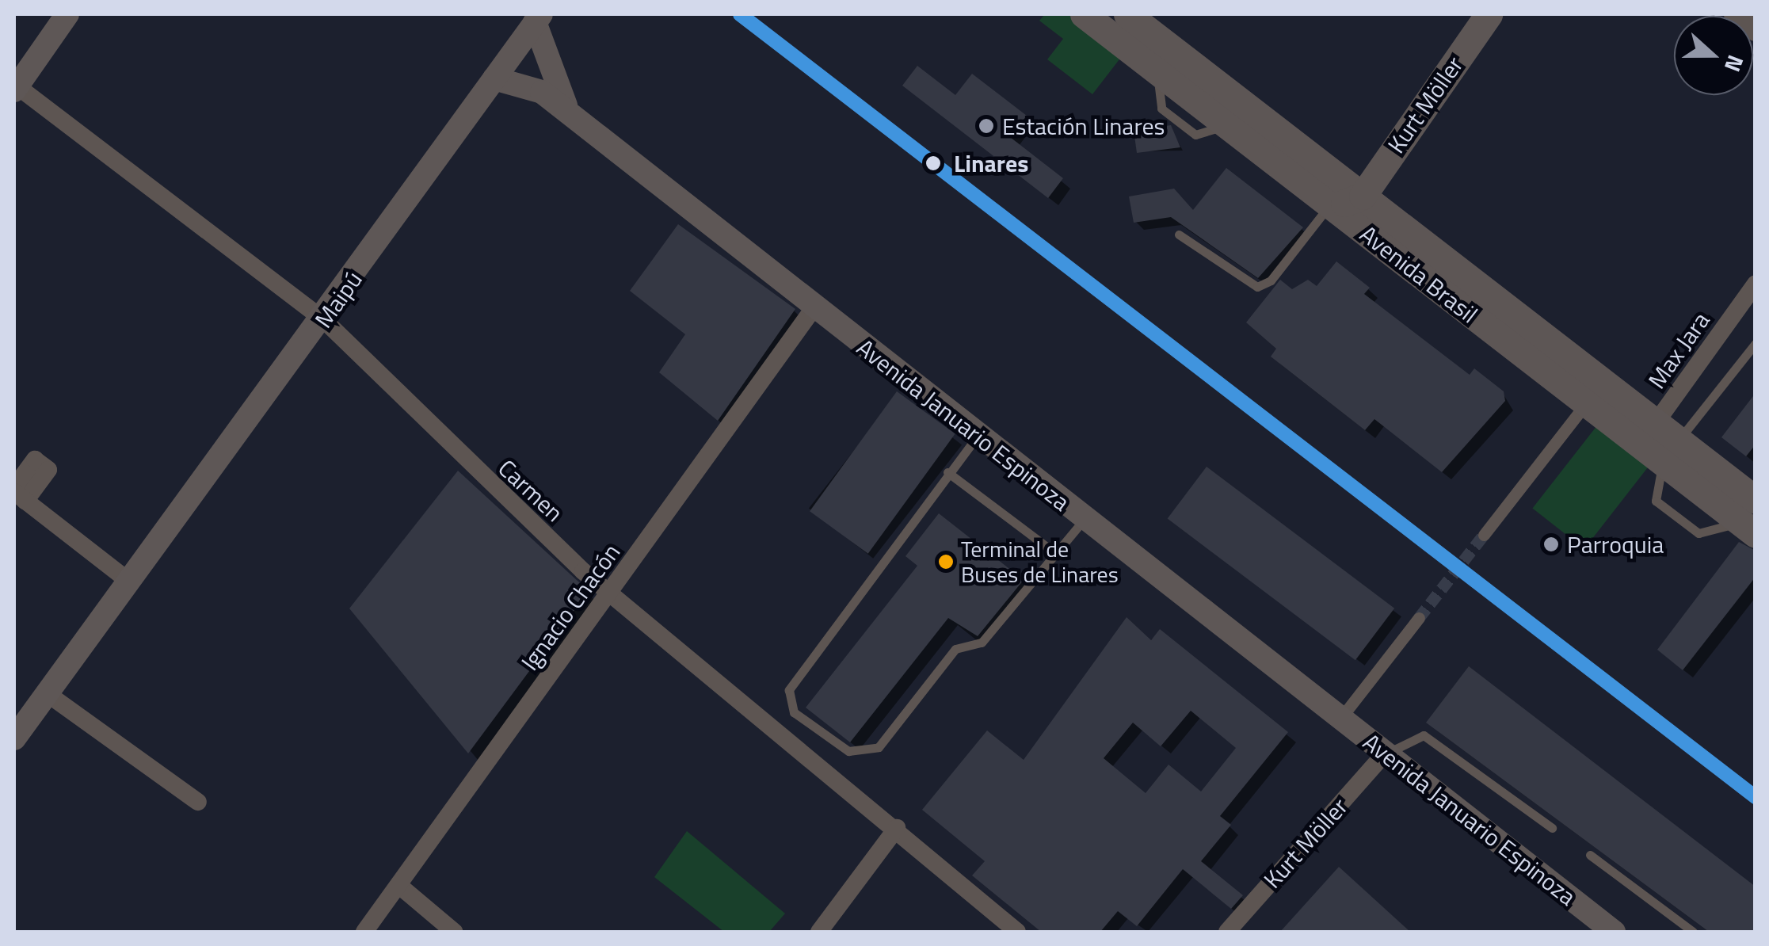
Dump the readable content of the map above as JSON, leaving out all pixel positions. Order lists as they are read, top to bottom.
{
  "streets": {
    "main road": [
      "Kurt Möller",
      "Avenida Brasil",
      "Maipú",
      "Avenida Januario Espinoza"
    ],
    "street": ["Max Jara", "Carmen", "Ignacio Chacón"]
  },
  "crossings": [
    ["Kurt Möller", "Avenida Brasil"],
    ["Kurt Möller", "Avenida Januario Espinoza"],
    ["Avenida Brasil", "Max Jara"],
    ["Maipú", "Avenida Januario Espinoza"],
    ["Maipú", "Carmen"],
    ["Avenida Januario Espinoza", "Ignacio Chacón"],
    ["Carmen", "Ignacio Chacón"]
  ],
  "places": [
    "Estación Linares",
    "Linares",
    "Parroquia",
    "Terminal de Buses de Linares"
  ],
  "north": "right"
}
